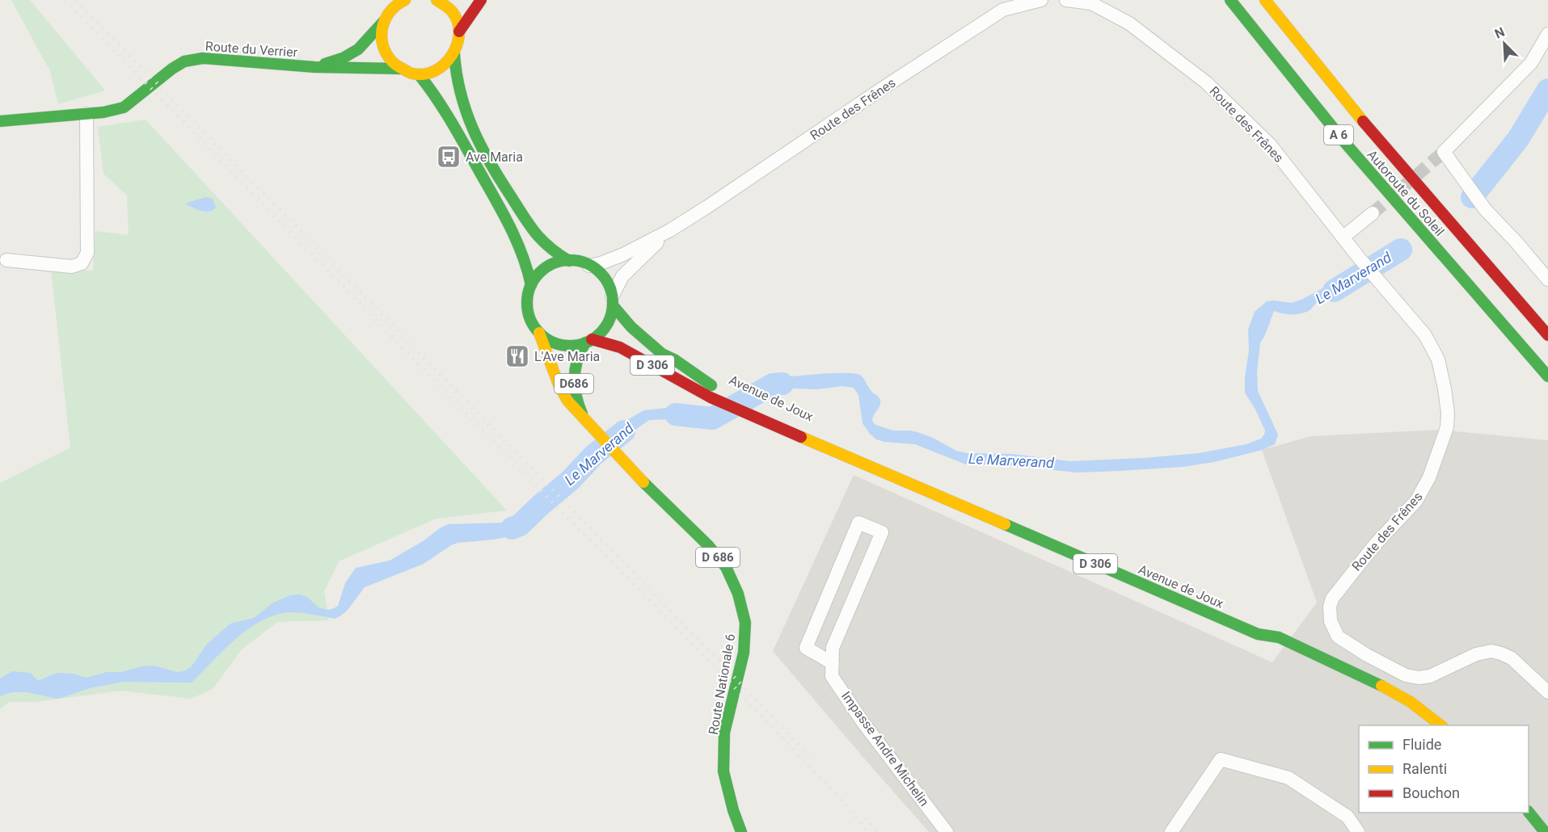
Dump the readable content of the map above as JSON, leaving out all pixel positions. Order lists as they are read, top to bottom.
{
  "streets": {
    "main road": [
      "Route du Verrier",
      "A 6",
      "Autoroute du Soleil",
      "D 306",
      "D686",
      "Avenue de Joux",
      "D 686",
      "Route Nationale 6"
    ],
    "street": ["Route des Frênes", "Impasse Andre Michelin"]
  },
  "crossings": [
    ["Route des Frênes", "Avenue de Joux"],
    ["Route des Frênes", "Route Nationale 6"],
    ["Avenue de Joux", "Route Nationale 6"]
  ],
  "water": ["Le Marverand"],
  "places": {
    "bus stop": ["Ave Maria"],
    "restaurant": ["L'Ave Maria"]
  },
  "legend": ["Fluide", "Ralenti", "Bouchon"],
  "north": "top left"
}
